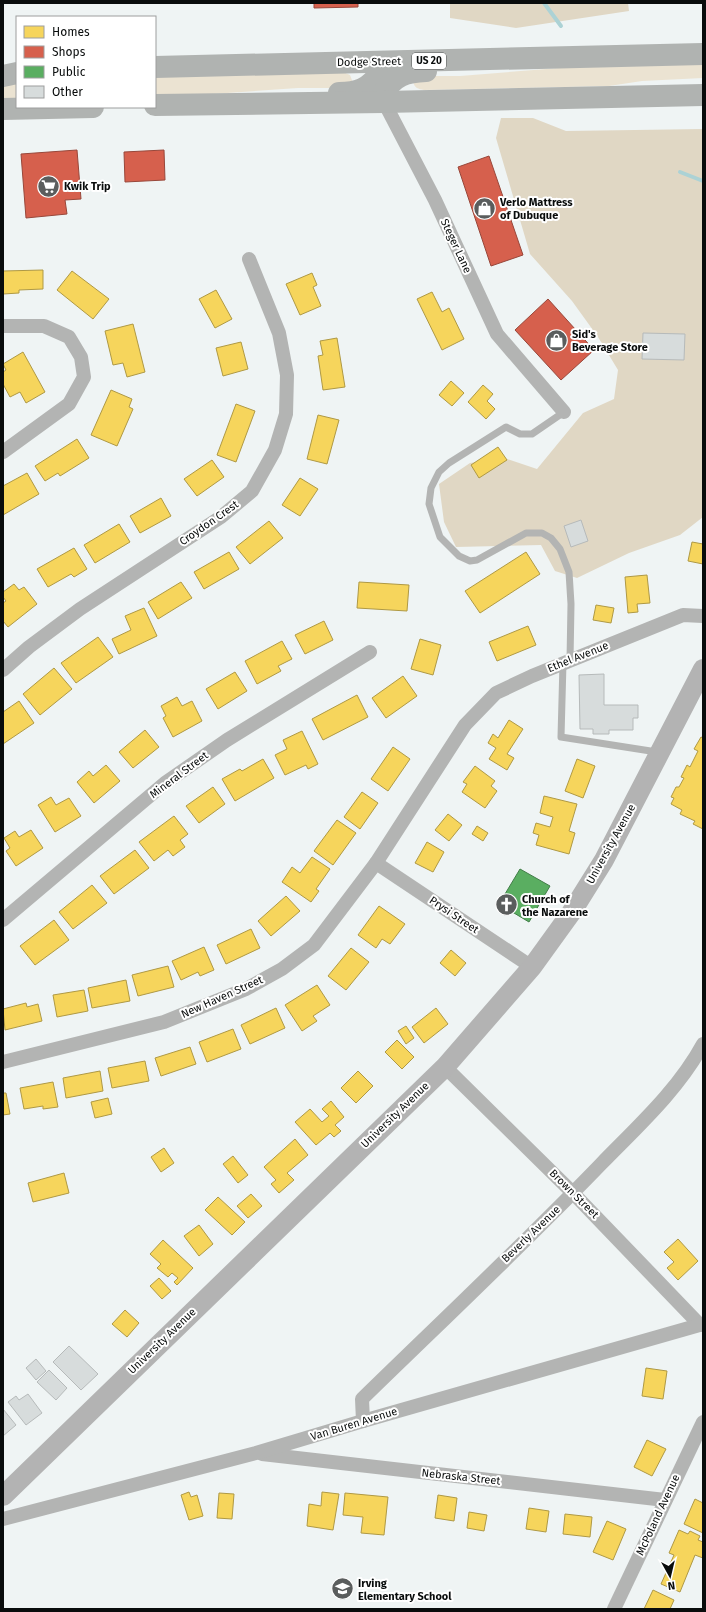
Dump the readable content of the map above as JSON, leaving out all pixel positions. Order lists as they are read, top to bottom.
{
  "streets": {
    "highway": ["US 20", "Dodge Street"],
    "main road": ["University Avenue"],
    "street": [
      "Steger Lane",
      "Croydon Crest",
      "Ethel Avenue",
      "Mineral Street",
      "Prysi Street",
      "New Haven Street",
      "Brown Street",
      "Beverly Avenue",
      "Van Buren Avenue",
      "Nebraska Street",
      "McPoland Avenue"
    ]
  },
  "crossings": [
    ["Dodge Street", "Steger Lane"],
    ["Ethel Avenue", "New Haven Street"],
    ["University Avenue", "Prysi Street"],
    ["University Avenue", "Brown Street"],
    ["Prysi Street", "New Haven Street"],
    ["Brown Street", "Beverly Avenue"],
    ["Brown Street", "Van Buren Avenue"],
    ["Beverly Avenue", "Van Buren Avenue"],
    ["Van Buren Avenue", "Nebraska Street"],
    ["Nebraska Street", "McPoland Avenue"]
  ],
  "places": {
    "supermarket": ["Kwik Trip"],
    "shop": ["Verlo Mattress of Dubuque", "Sid's Beverage Store"],
    "church": ["Church of the Nazarene"],
    "school or university": ["Irving Elementary School"]
  },
  "legend": [
    "Homes",
    "Shops",
    "Public",
    "Other"
  ],
  "north": "bottom"
}
